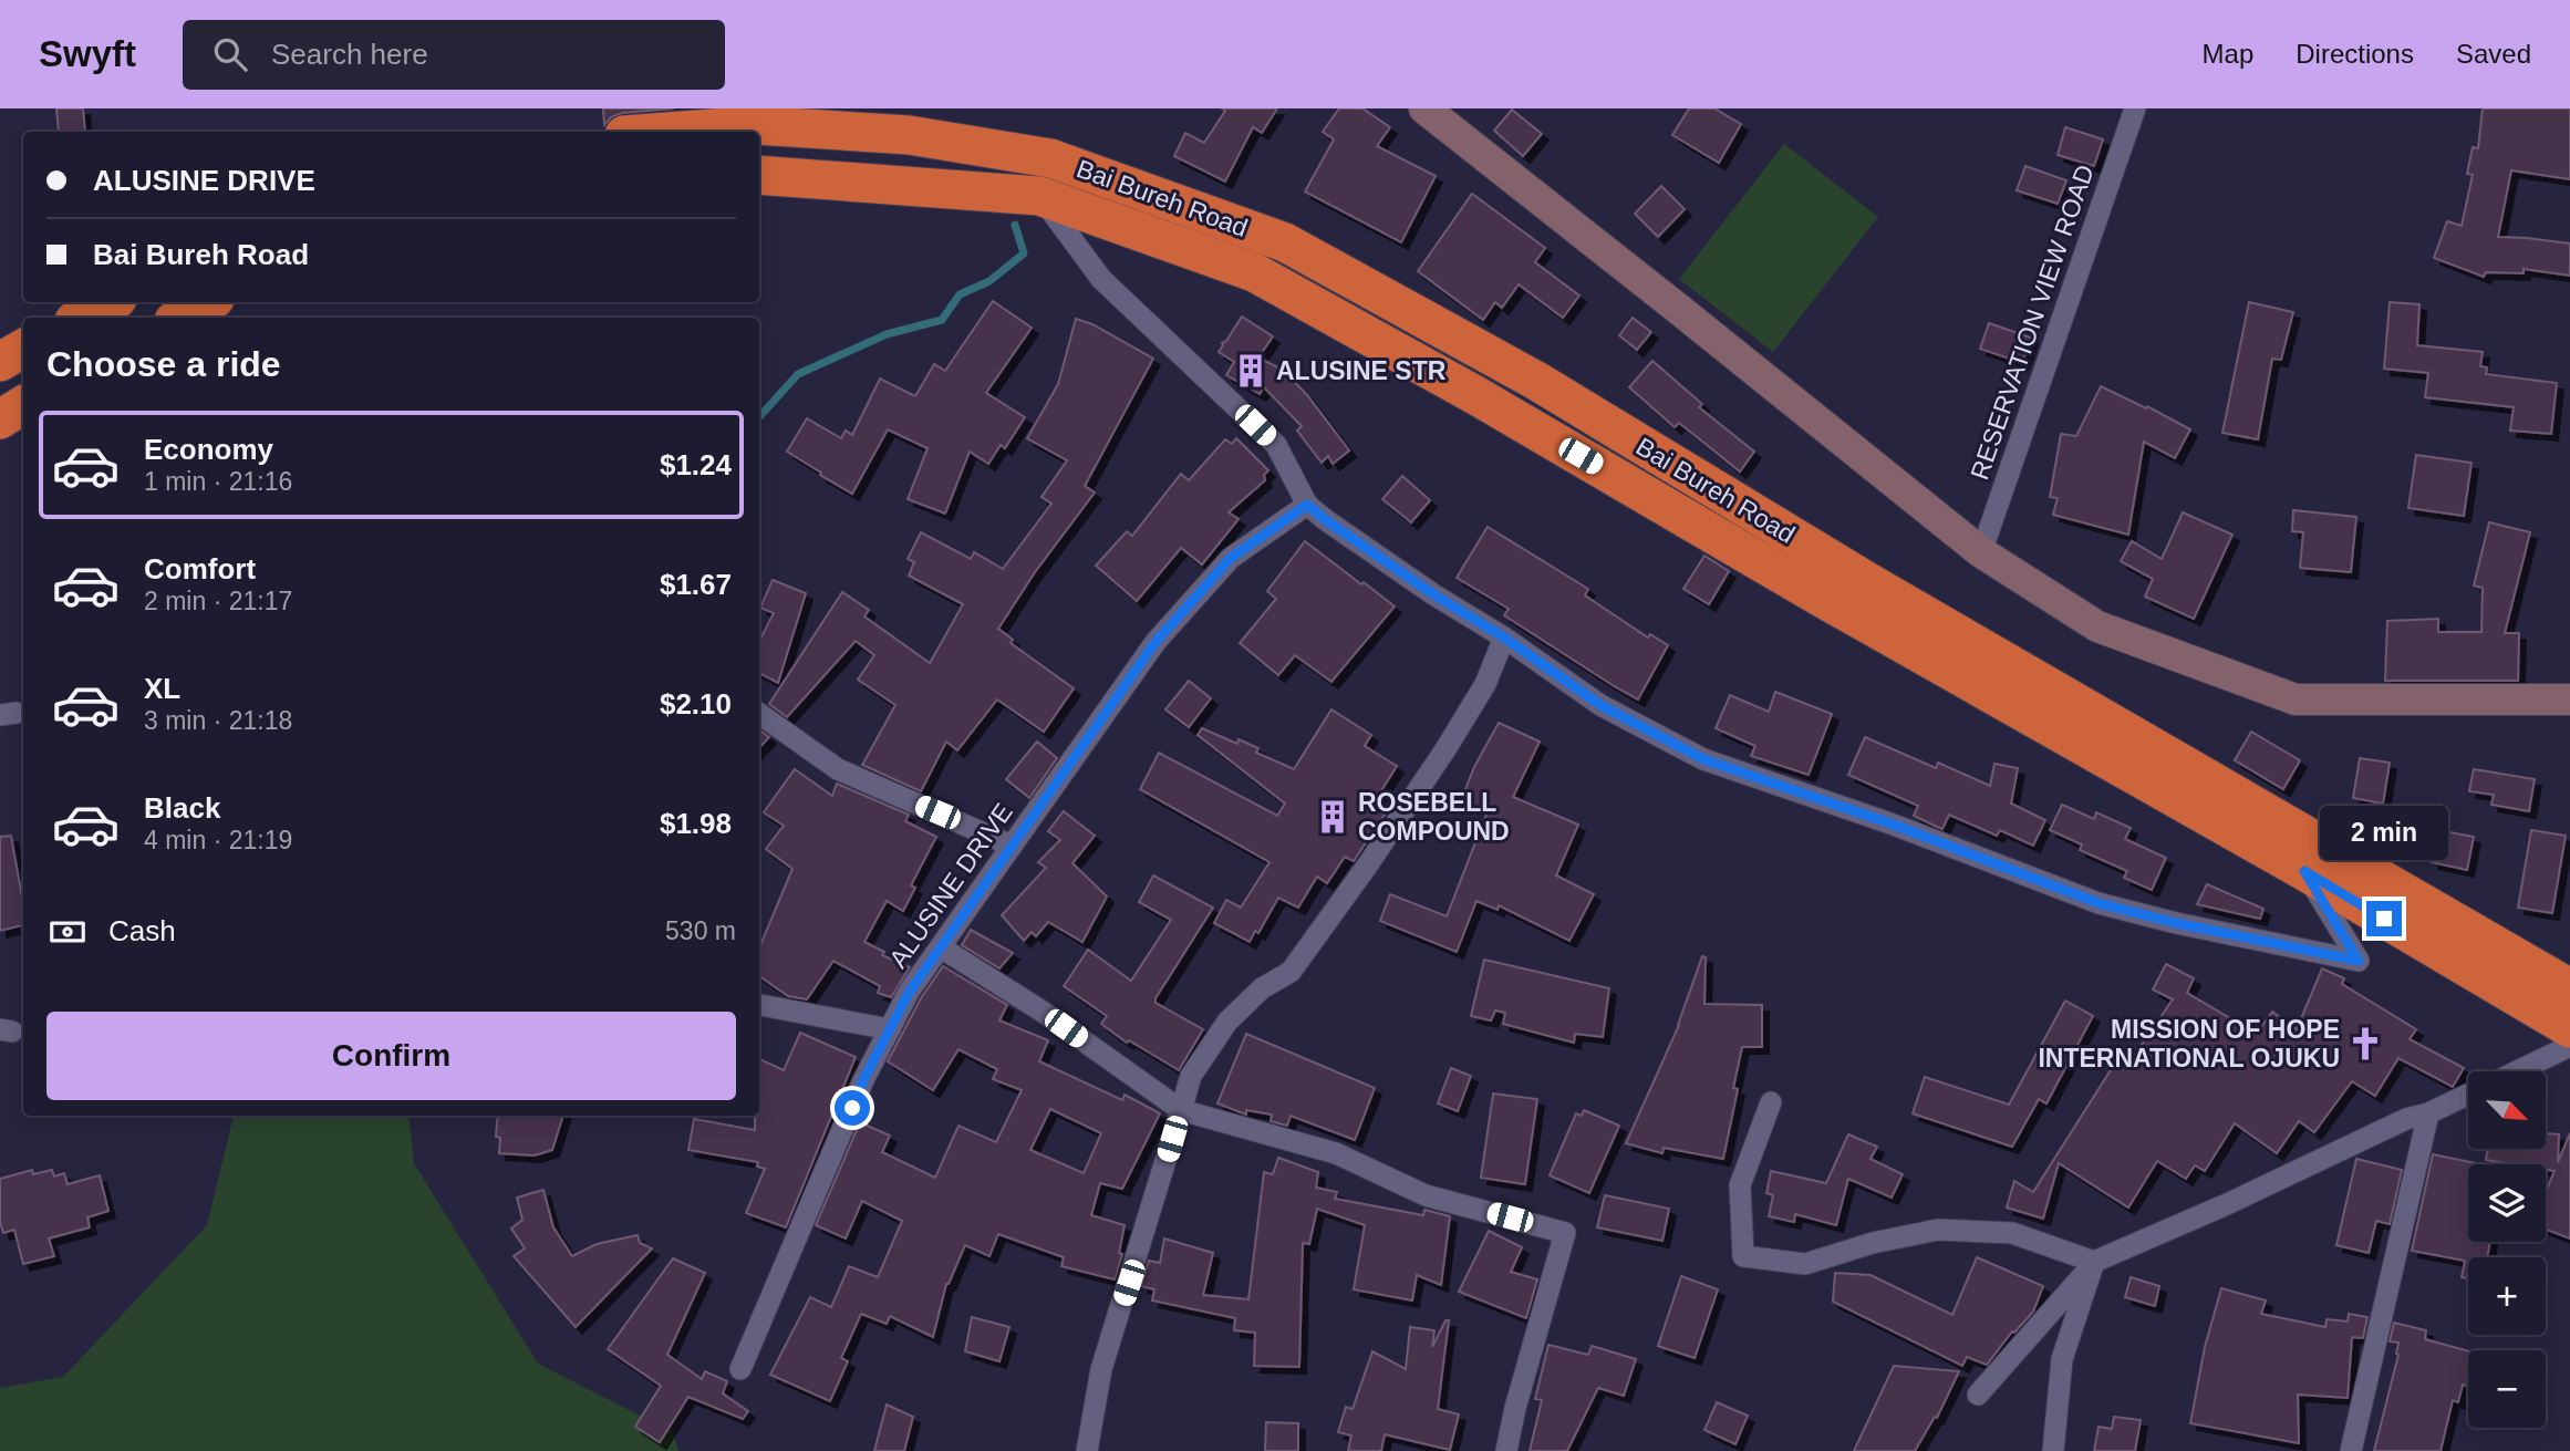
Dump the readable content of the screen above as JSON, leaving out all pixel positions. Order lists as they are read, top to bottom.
{
  "streets": {
    "highway": ["Bai Bureh Road"],
    "street": ["RESERVATION VIEW ROAD", "ALUSINE DRIVE"]
  },
  "places": {
    "building": ["ALUSINE STR", "ROSEBELL COMPOUND"],
    "church": ["MISSION OF HOPE INTERNATIONAL OJUKU"]
  },
  "north": "bottom right",
  "page": {
    "header": "Swyft",
    "search": "Search here",
    "nav": ["Map", "Directions", "Saved"],
    "banner": ["ALUSINE DRIVE", "Bai Bureh Road"],
    "heading": "Choose a ride",
    "list": [
      {
        "name": "Economy",
        "note": "1 min · 21:16",
        "value": "$1.24"
      },
      {
        "name": "Comfort",
        "note": "2 min · 21:17",
        "value": "$1.67"
      },
      {
        "name": "XL",
        "note": "3 min · 21:18",
        "value": "$2.10"
      },
      {
        "name": "Black",
        "note": "4 min · 21:19",
        "value": "$1.98"
      }
    ],
    "bubble": "2 min",
    "pay": ["Cash", "530 m"],
    "buttons": "Confirm",
    "map_buttons": ["+", "−"]
  }
}
